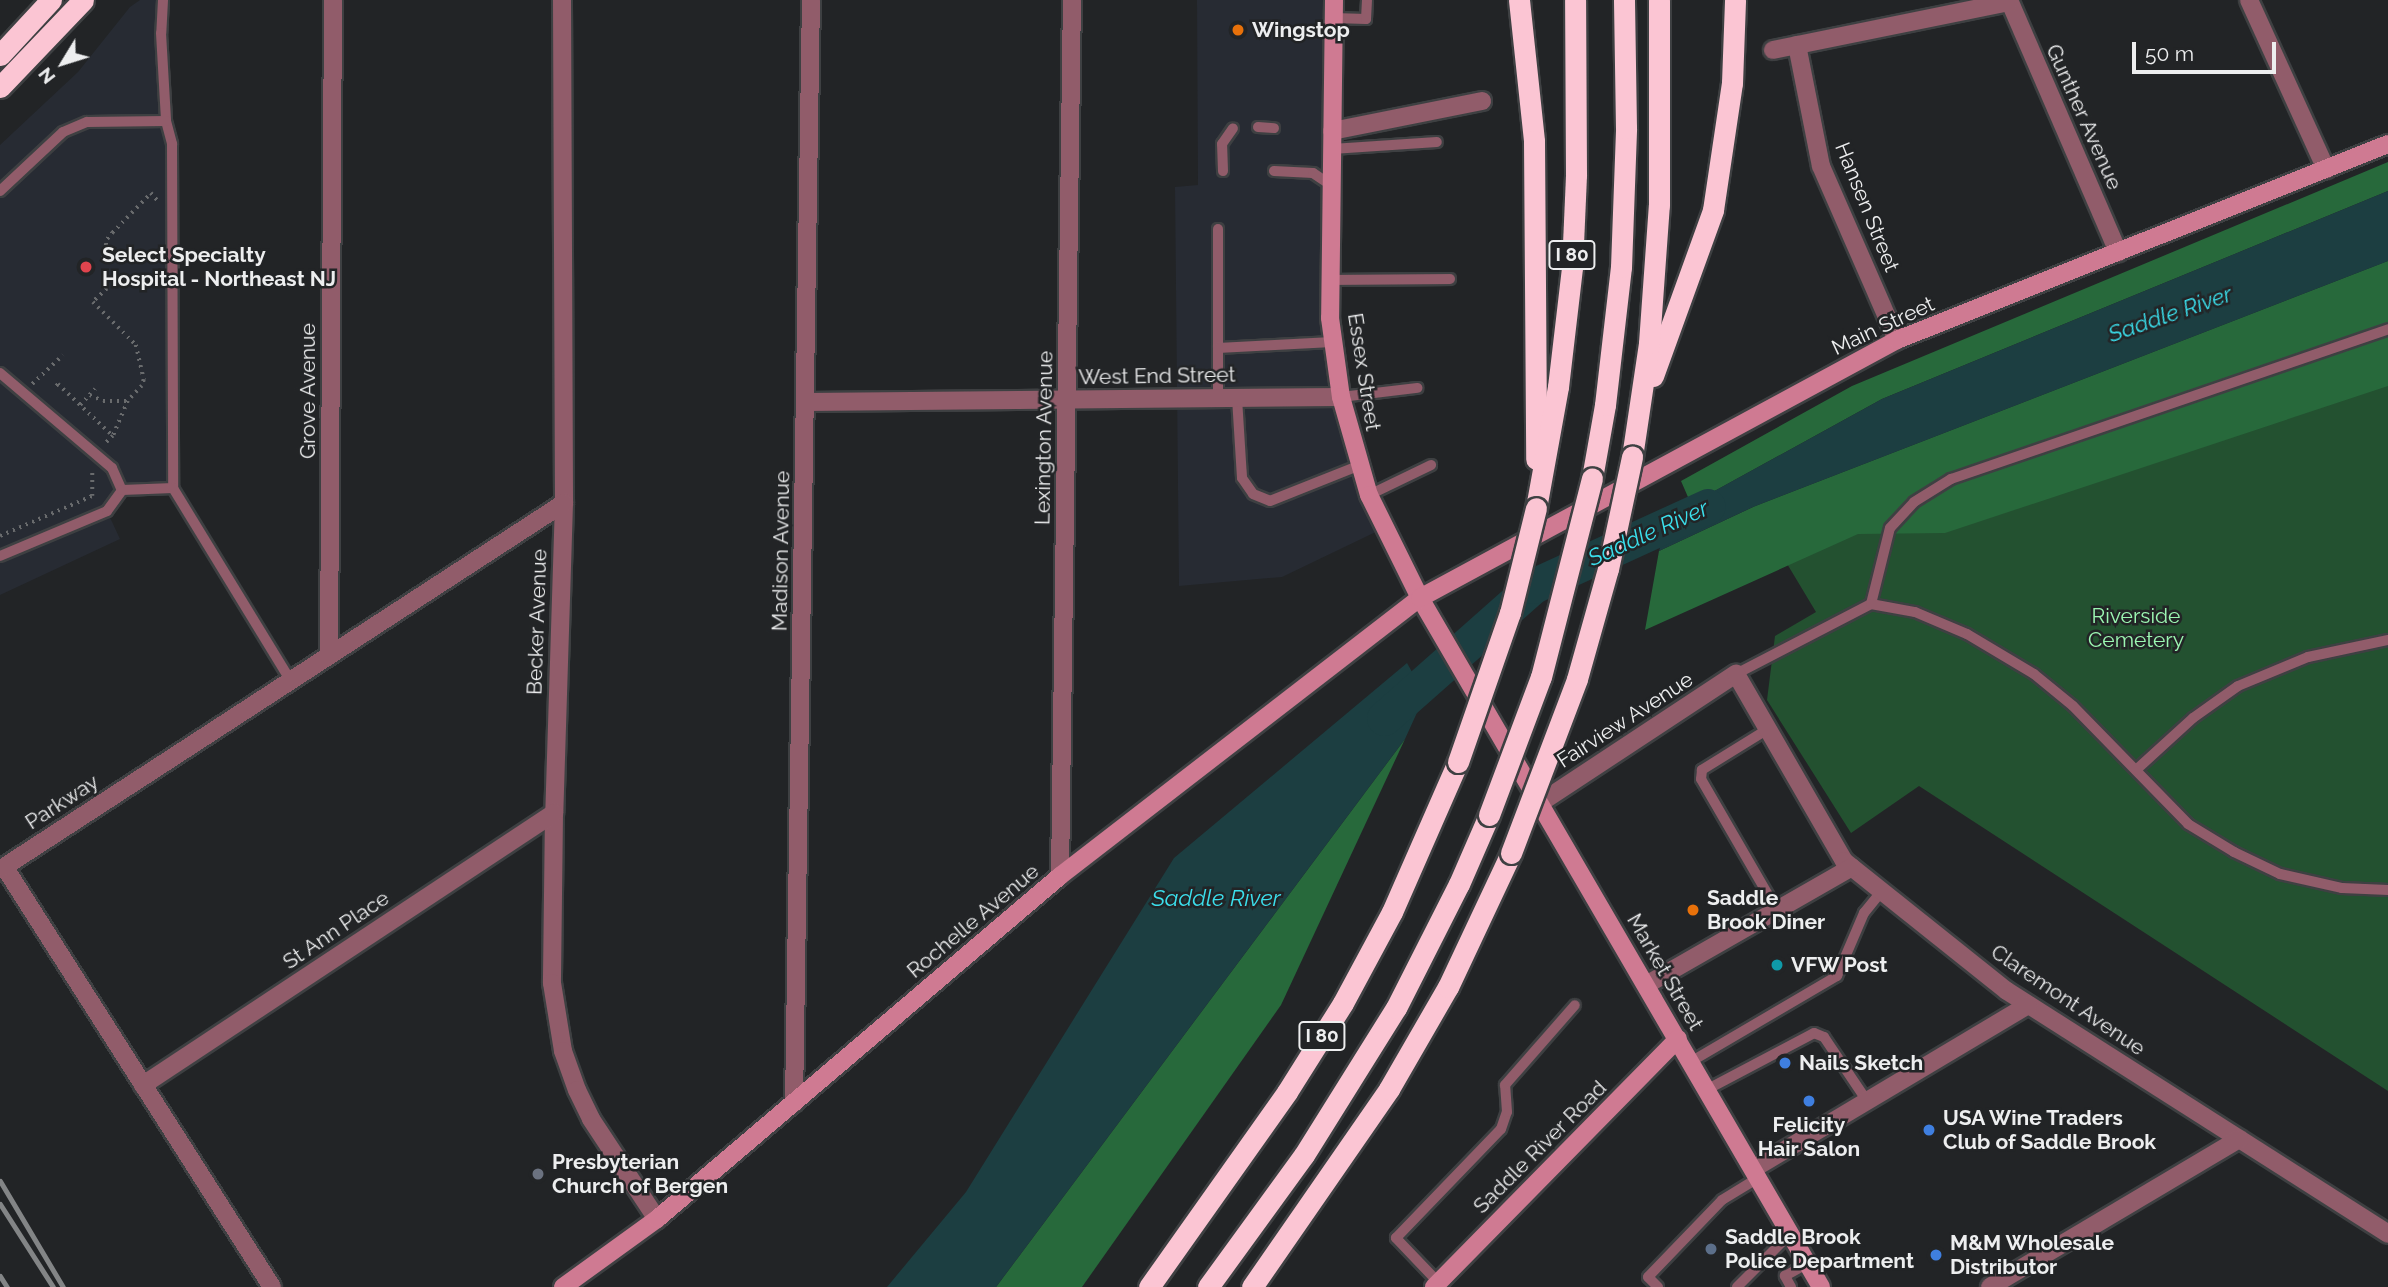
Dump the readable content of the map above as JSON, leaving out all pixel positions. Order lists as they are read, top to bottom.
{
  "streets": {
    "highway": ["I 80"],
    "street": [
      "Gunther Avenue",
      "Hansen Street",
      "Main Street",
      "Essex Street",
      "West End Street",
      "Grove Avenue",
      "Lexington Avenue",
      "Madison Avenue",
      "Becker Avenue",
      "Fairview Avenue",
      "Parkway",
      "Rochelle Avenue",
      "St Ann Place",
      "Market Street",
      "Claremont Avenue",
      "Saddle River Road"
    ]
  },
  "crossings": [
    ["Gunther Avenue", "Main Street"],
    ["Hansen Street", "Main Street"],
    ["Main Street", "Essex Street"],
    ["Main Street", "Rochelle Avenue"],
    ["Essex Street", "West End Street"],
    ["Essex Street", "Rochelle Avenue"],
    ["Essex Street", "Market Street"],
    ["West End Street", "Lexington Avenue"],
    ["West End Street", "Madison Avenue"],
    ["Grove Avenue", "Parkway"],
    ["Lexington Avenue", "Rochelle Avenue"],
    ["Madison Avenue", "Rochelle Avenue"],
    ["Becker Avenue", "Parkway"],
    ["Becker Avenue", "Rochelle Avenue"],
    ["Becker Avenue", "St Ann Place"],
    ["Fairview Avenue", "Market Street"],
    ["Fairview Avenue", "Claremont Avenue"],
    ["Parkway", "St Ann Place"],
    ["Market Street", "Saddle River Road"]
  ],
  "water": ["Saddle River"],
  "parks": ["Riverside Cemetery"],
  "places": [
    "Wingstop",
    "Select Specialty Hospital - Northeast NJ",
    "Saddle Brook Diner",
    "VFW Post",
    "Nails Sketch",
    "Felicity Hair Salon",
    "USA Wine Traders Club of Saddle Brook",
    "Presbyterian Church of Bergen",
    "Saddle Brook Police Department",
    "M&M Wholesale Distributor"
  ],
  "scale_bar": "50 m",
  "north": "bottom left"
}
